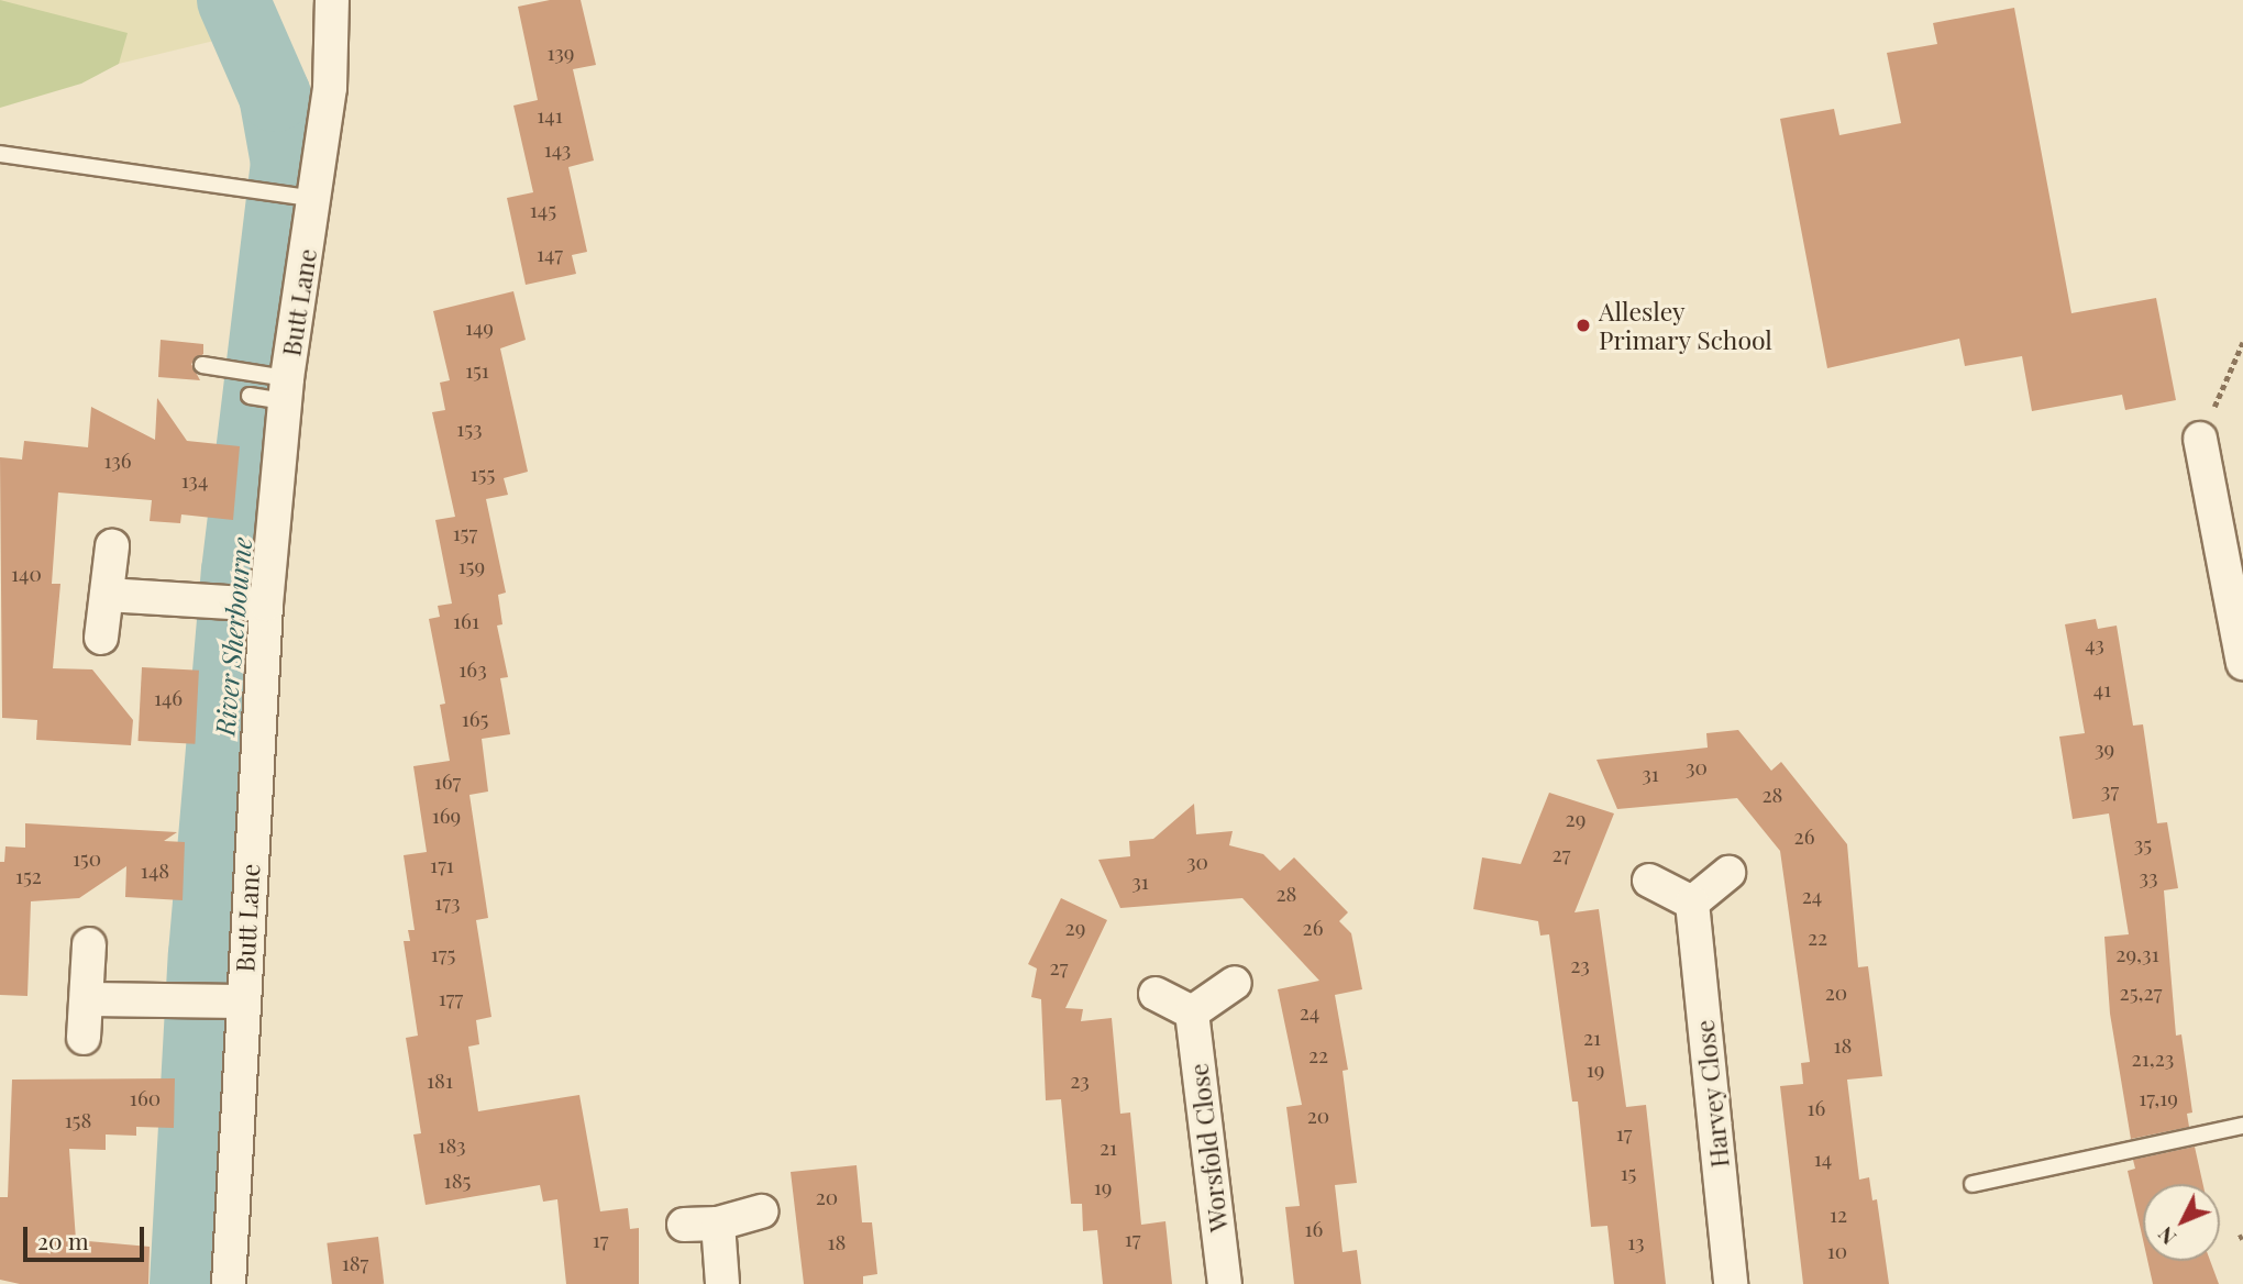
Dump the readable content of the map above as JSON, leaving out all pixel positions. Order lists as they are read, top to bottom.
{
  "streets": {
    "street": ["Butt Lane", "Harvey Close", "Worsfold Close"]
  },
  "water": ["River Sherbourne"],
  "places": ["Allesley Primary School"],
  "house_numbers": [
    "139",
    "141",
    "143",
    "145",
    "147",
    "149",
    "151",
    "153",
    "136",
    "155",
    "134",
    "157",
    "159",
    "140",
    "161",
    "43",
    "163",
    "41",
    "146",
    "165",
    "39",
    "30",
    "31",
    "167",
    "37",
    "28",
    "169",
    "29",
    "26",
    "35",
    "27",
    "150",
    "30",
    "171",
    "148",
    "152",
    "33",
    "31",
    "28",
    "24",
    "173",
    "29",
    "26",
    "22",
    "175",
    "29,31",
    "23",
    "27",
    "20",
    "25,27",
    "177",
    "24",
    "21",
    "18",
    "22",
    "21,23",
    "19",
    "181",
    "23",
    "160",
    "17,19",
    "16",
    "20",
    "158",
    "17",
    "183",
    "21",
    "14",
    "15",
    "185",
    "19",
    "20",
    "12",
    "16",
    "17",
    "17",
    "18",
    "13",
    "10",
    "187"
  ],
  "scale_bar": "20 m",
  "north": "bottom left"
}
